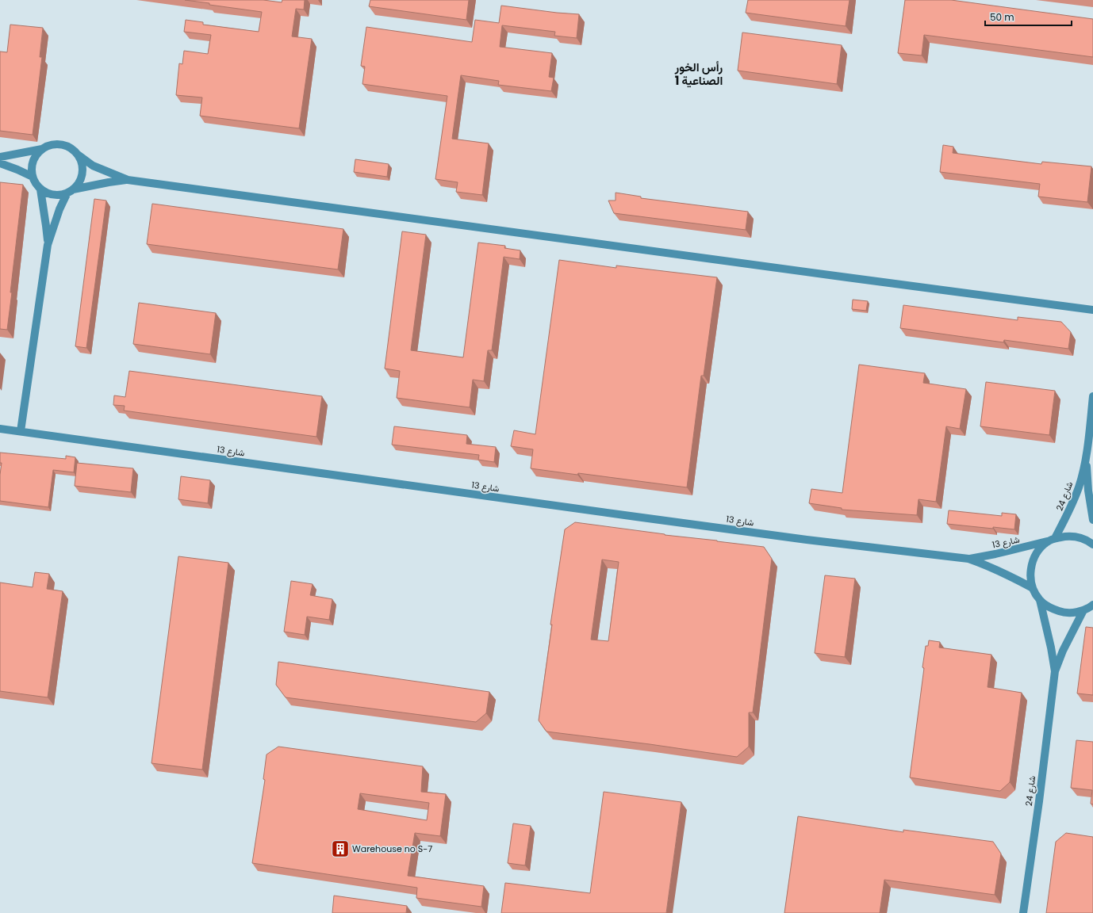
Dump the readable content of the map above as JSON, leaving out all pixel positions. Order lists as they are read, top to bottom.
{
  "streets": {
    "street": ["شارع 13", "شارع 24"]
  },
  "crossings": [
    ["شارع 13", "شارع 24"]
  ],
  "districts": ["رأس الخور الصناعية 1"],
  "places": {
    "building": ["Warehouse no S-7"]
  },
  "scale_bar": "50 m"
}
